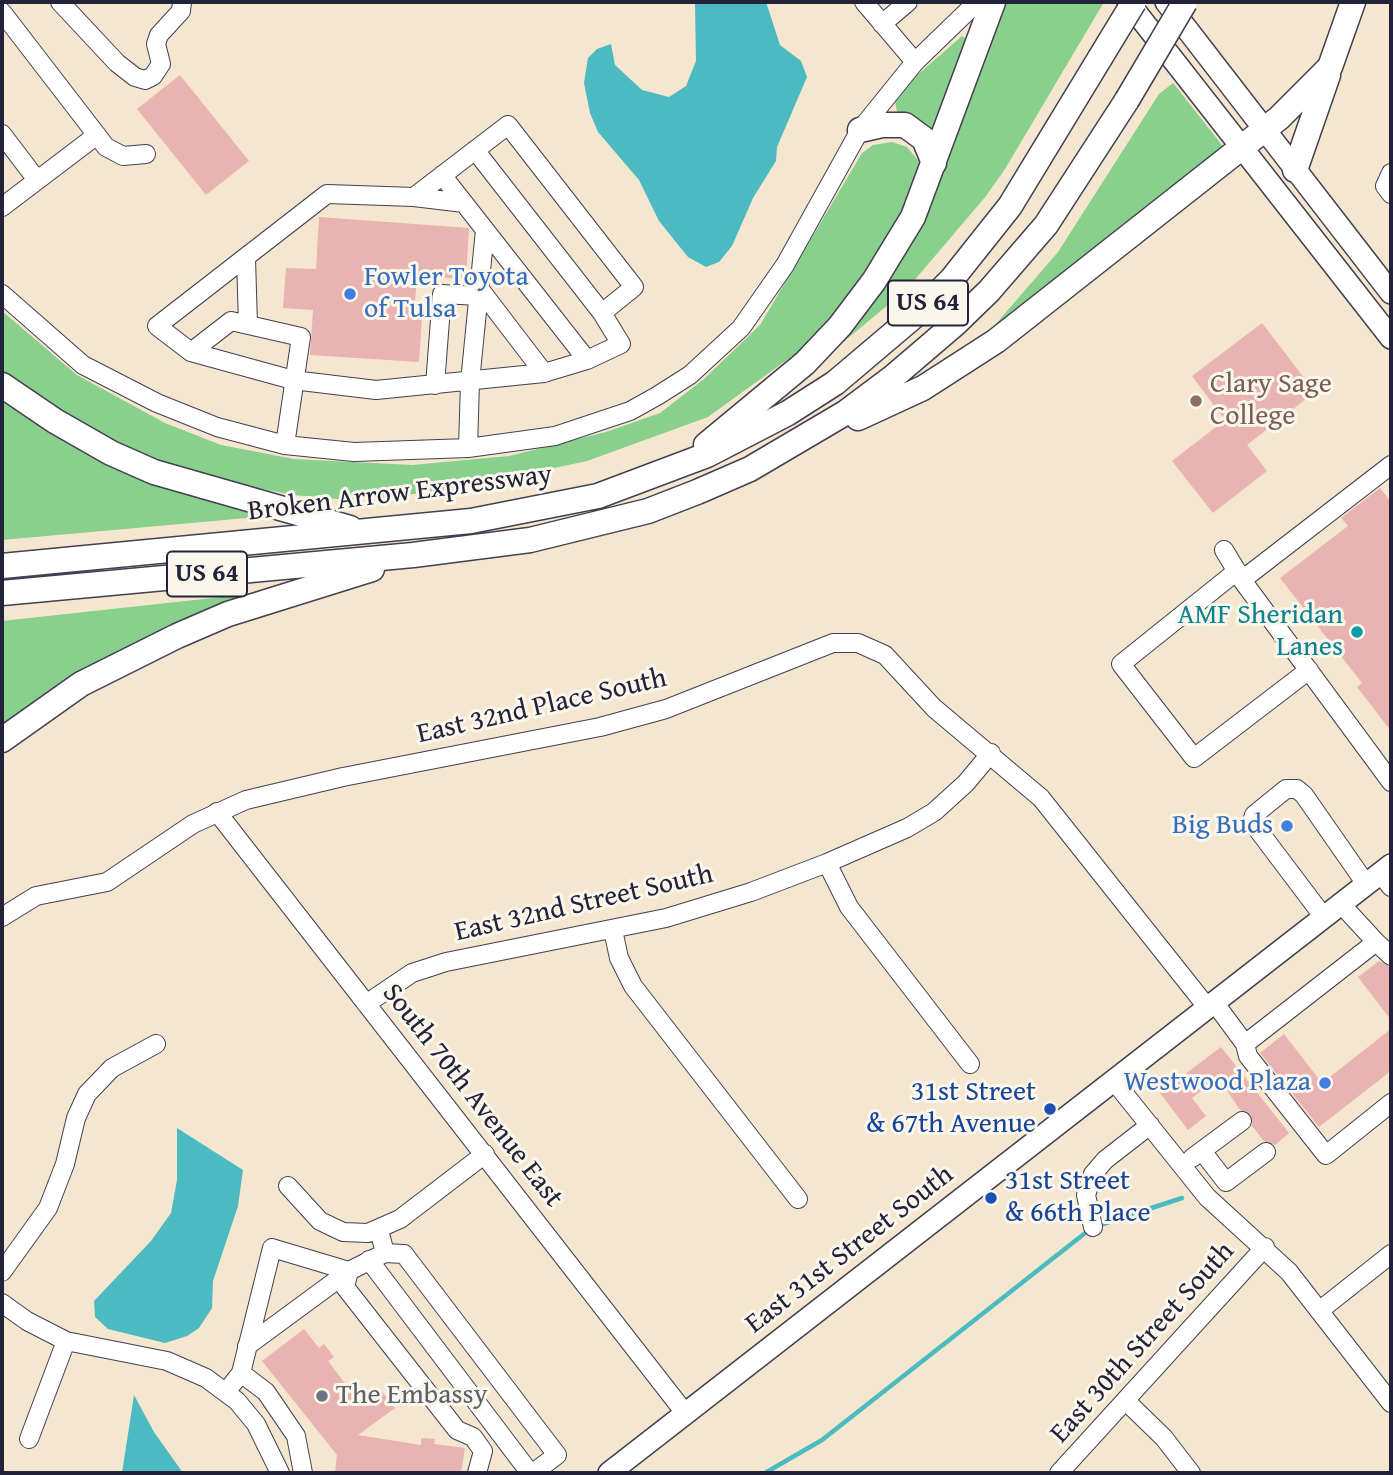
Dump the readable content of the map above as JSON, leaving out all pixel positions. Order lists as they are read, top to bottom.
{
  "streets": {
    "highway": ["US 64", "Broken Arrow Expressway"],
    "main road": ["East 31st Street South"],
    "street": [
      "East 32nd Place South",
      "East 32nd Street South",
      "South 70th Avenue East",
      "East 30th Street South"
    ]
  },
  "crossings": [
    ["East 32nd Place South", "East 32nd Street South"],
    ["East 32nd Place South", "South 70th Avenue East"],
    ["East 32nd Street South", "South 70th Avenue East"],
    ["South 70th Avenue East", "East 31st Street South"]
  ],
  "places": [
    "Fowler Toyota of Tulsa",
    "Clary Sage College",
    "AMF Sheridan Lanes",
    "Big Buds",
    "Westwood Plaza",
    "31st Street & 67th Avenue",
    "31st Street & 66th Place",
    "The Embassy"
  ]
}
